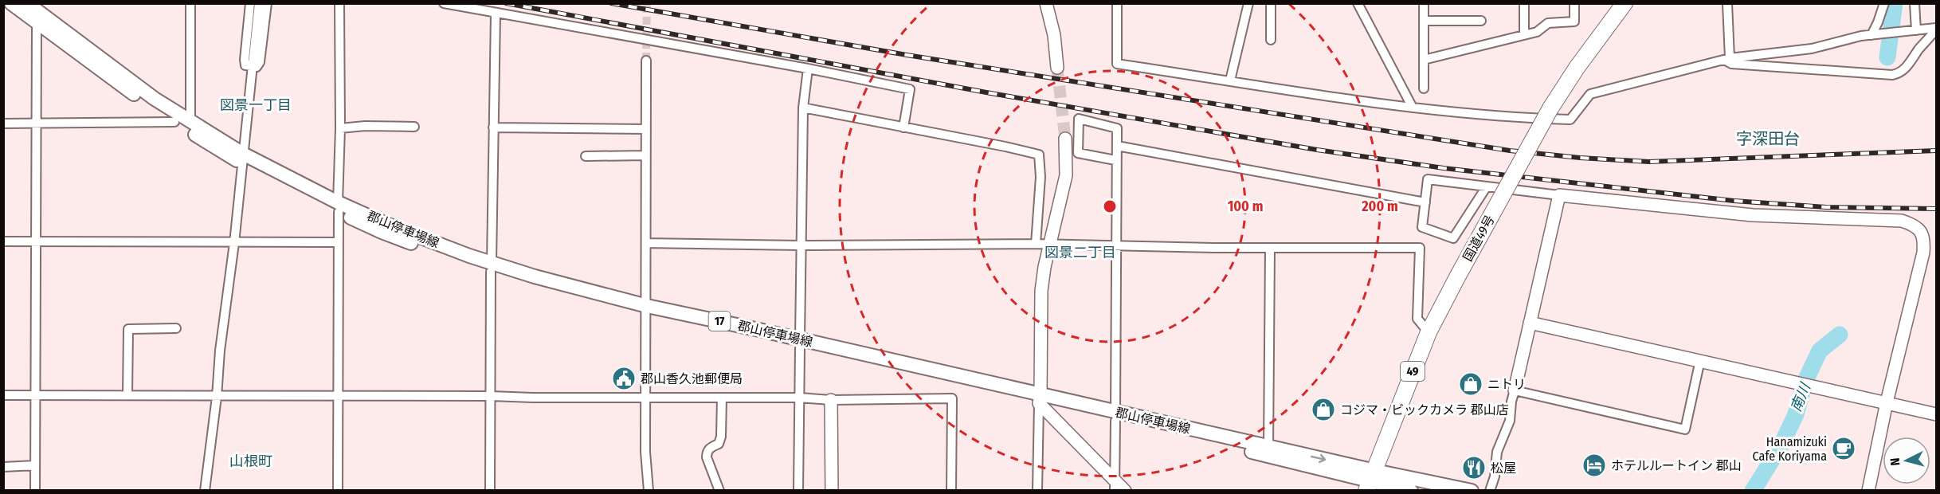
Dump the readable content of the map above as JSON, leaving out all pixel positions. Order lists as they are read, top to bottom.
{
  "streets": {
    "highway": ["国道49号", "49"],
    "main road": ["郡山停車場線", "17"]
  },
  "crossings": [
    ["郡山停車場線", "国道49号"]
  ],
  "districts": [
    "図景一丁目",
    "字深田台",
    "図景二丁目",
    "山根町"
  ],
  "water": ["南川"],
  "places": {
    "public building": ["郡山香久池郵便局"],
    "shop": ["ニトリ", "コジマ・ビックカメラ 郡山店"],
    "cafe": ["Hanamizuki Cafe Koriyama"],
    "hotel": ["ホテルルートイン 郡山"],
    "restaurant": ["松屋"]
  },
  "north": "left",
  "rings": ["100 m", "200 m"]
}
